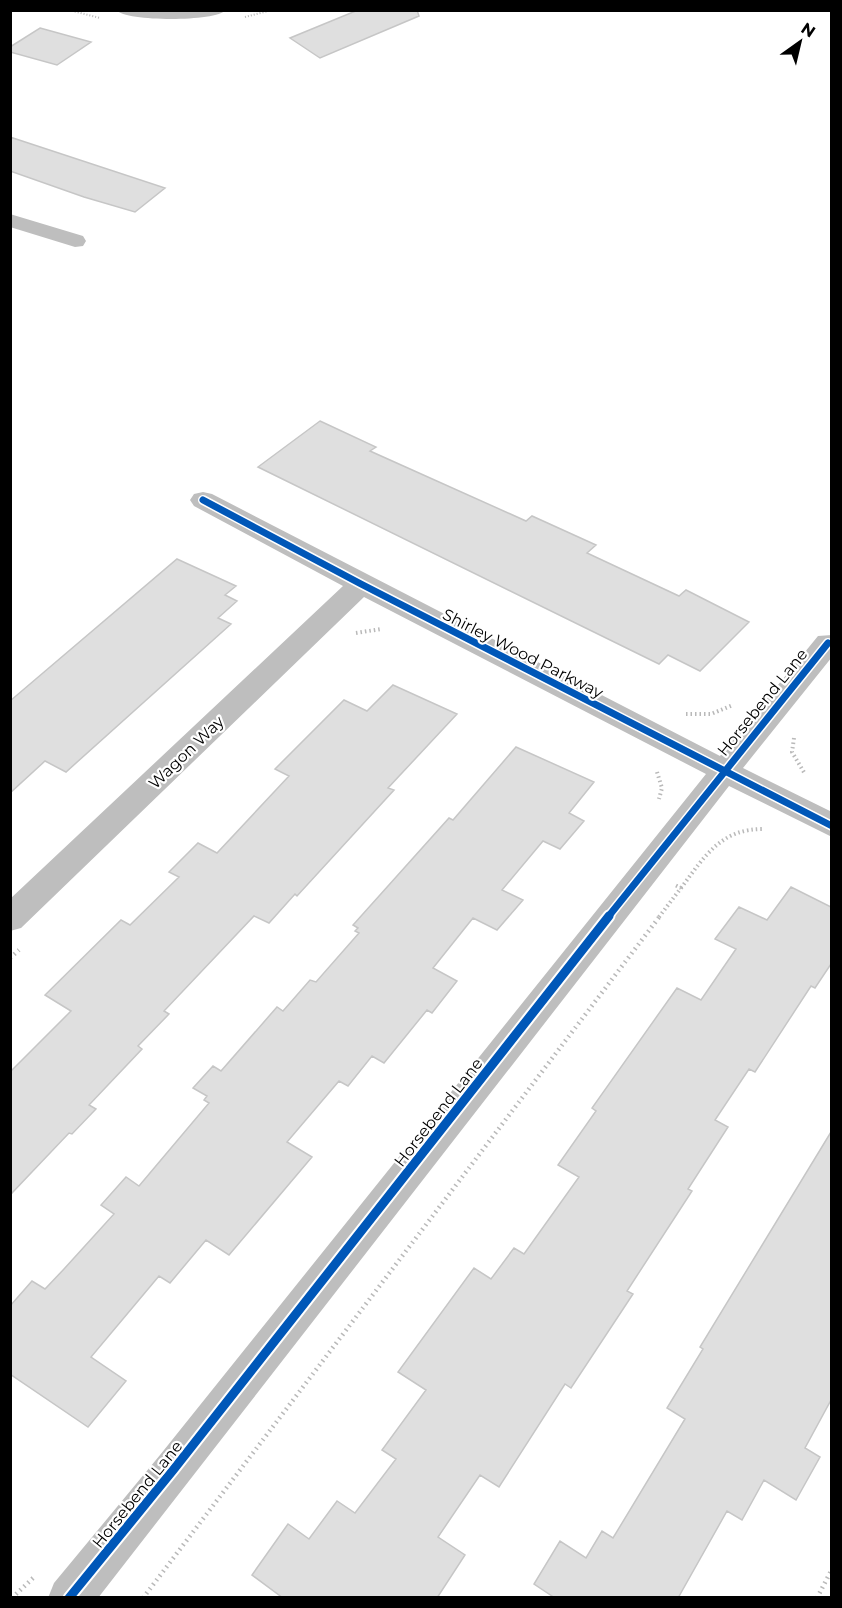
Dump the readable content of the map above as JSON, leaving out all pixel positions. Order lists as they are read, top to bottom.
{
  "streets": {
    "street": ["Shirley Wood Parkway", "Horsebend Lane", "Wagon Way"]
  },
  "crossings": [
    ["Shirley Wood Parkway", "Horsebend Lane"],
    ["Shirley Wood Parkway", "Wagon Way"]
  ],
  "north": "top right"
}
